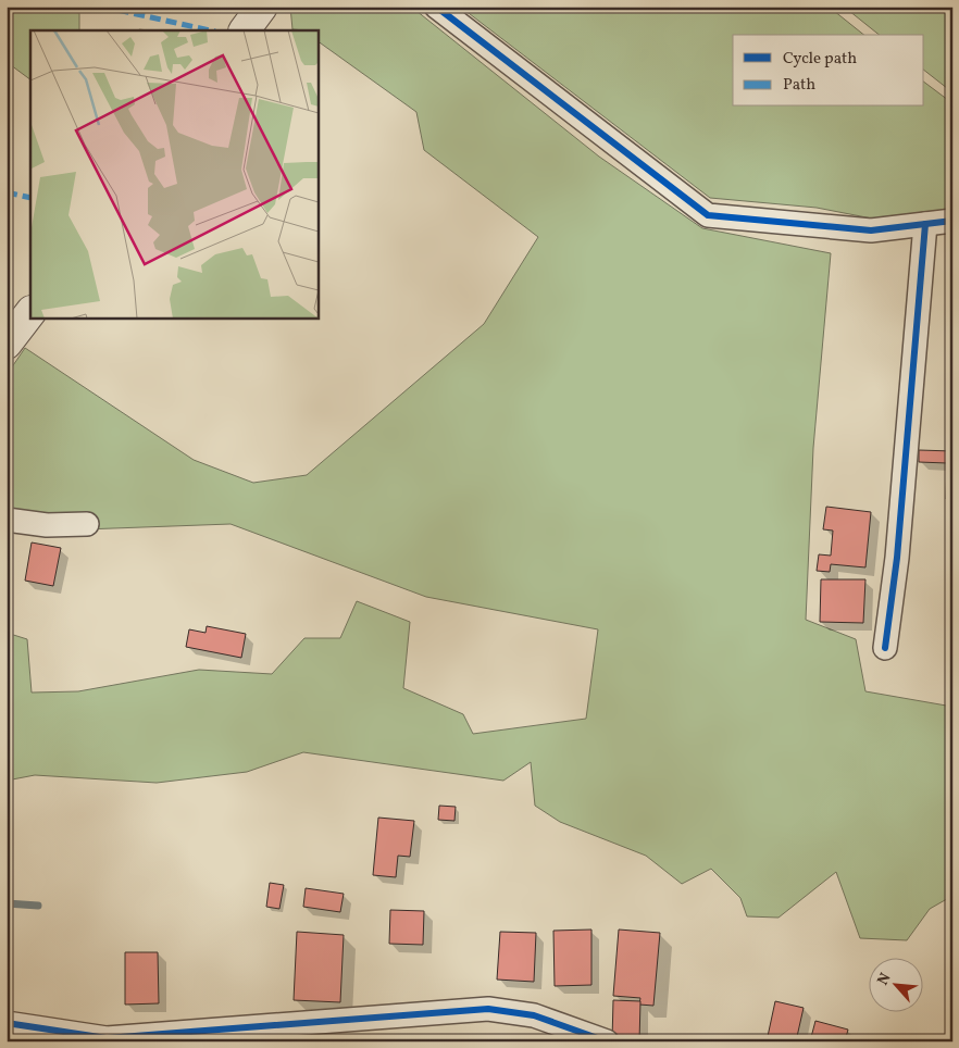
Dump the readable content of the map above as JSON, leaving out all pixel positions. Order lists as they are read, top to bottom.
{
  "legend": ["Cycle path", "Path"],
  "north": "top left"
}
